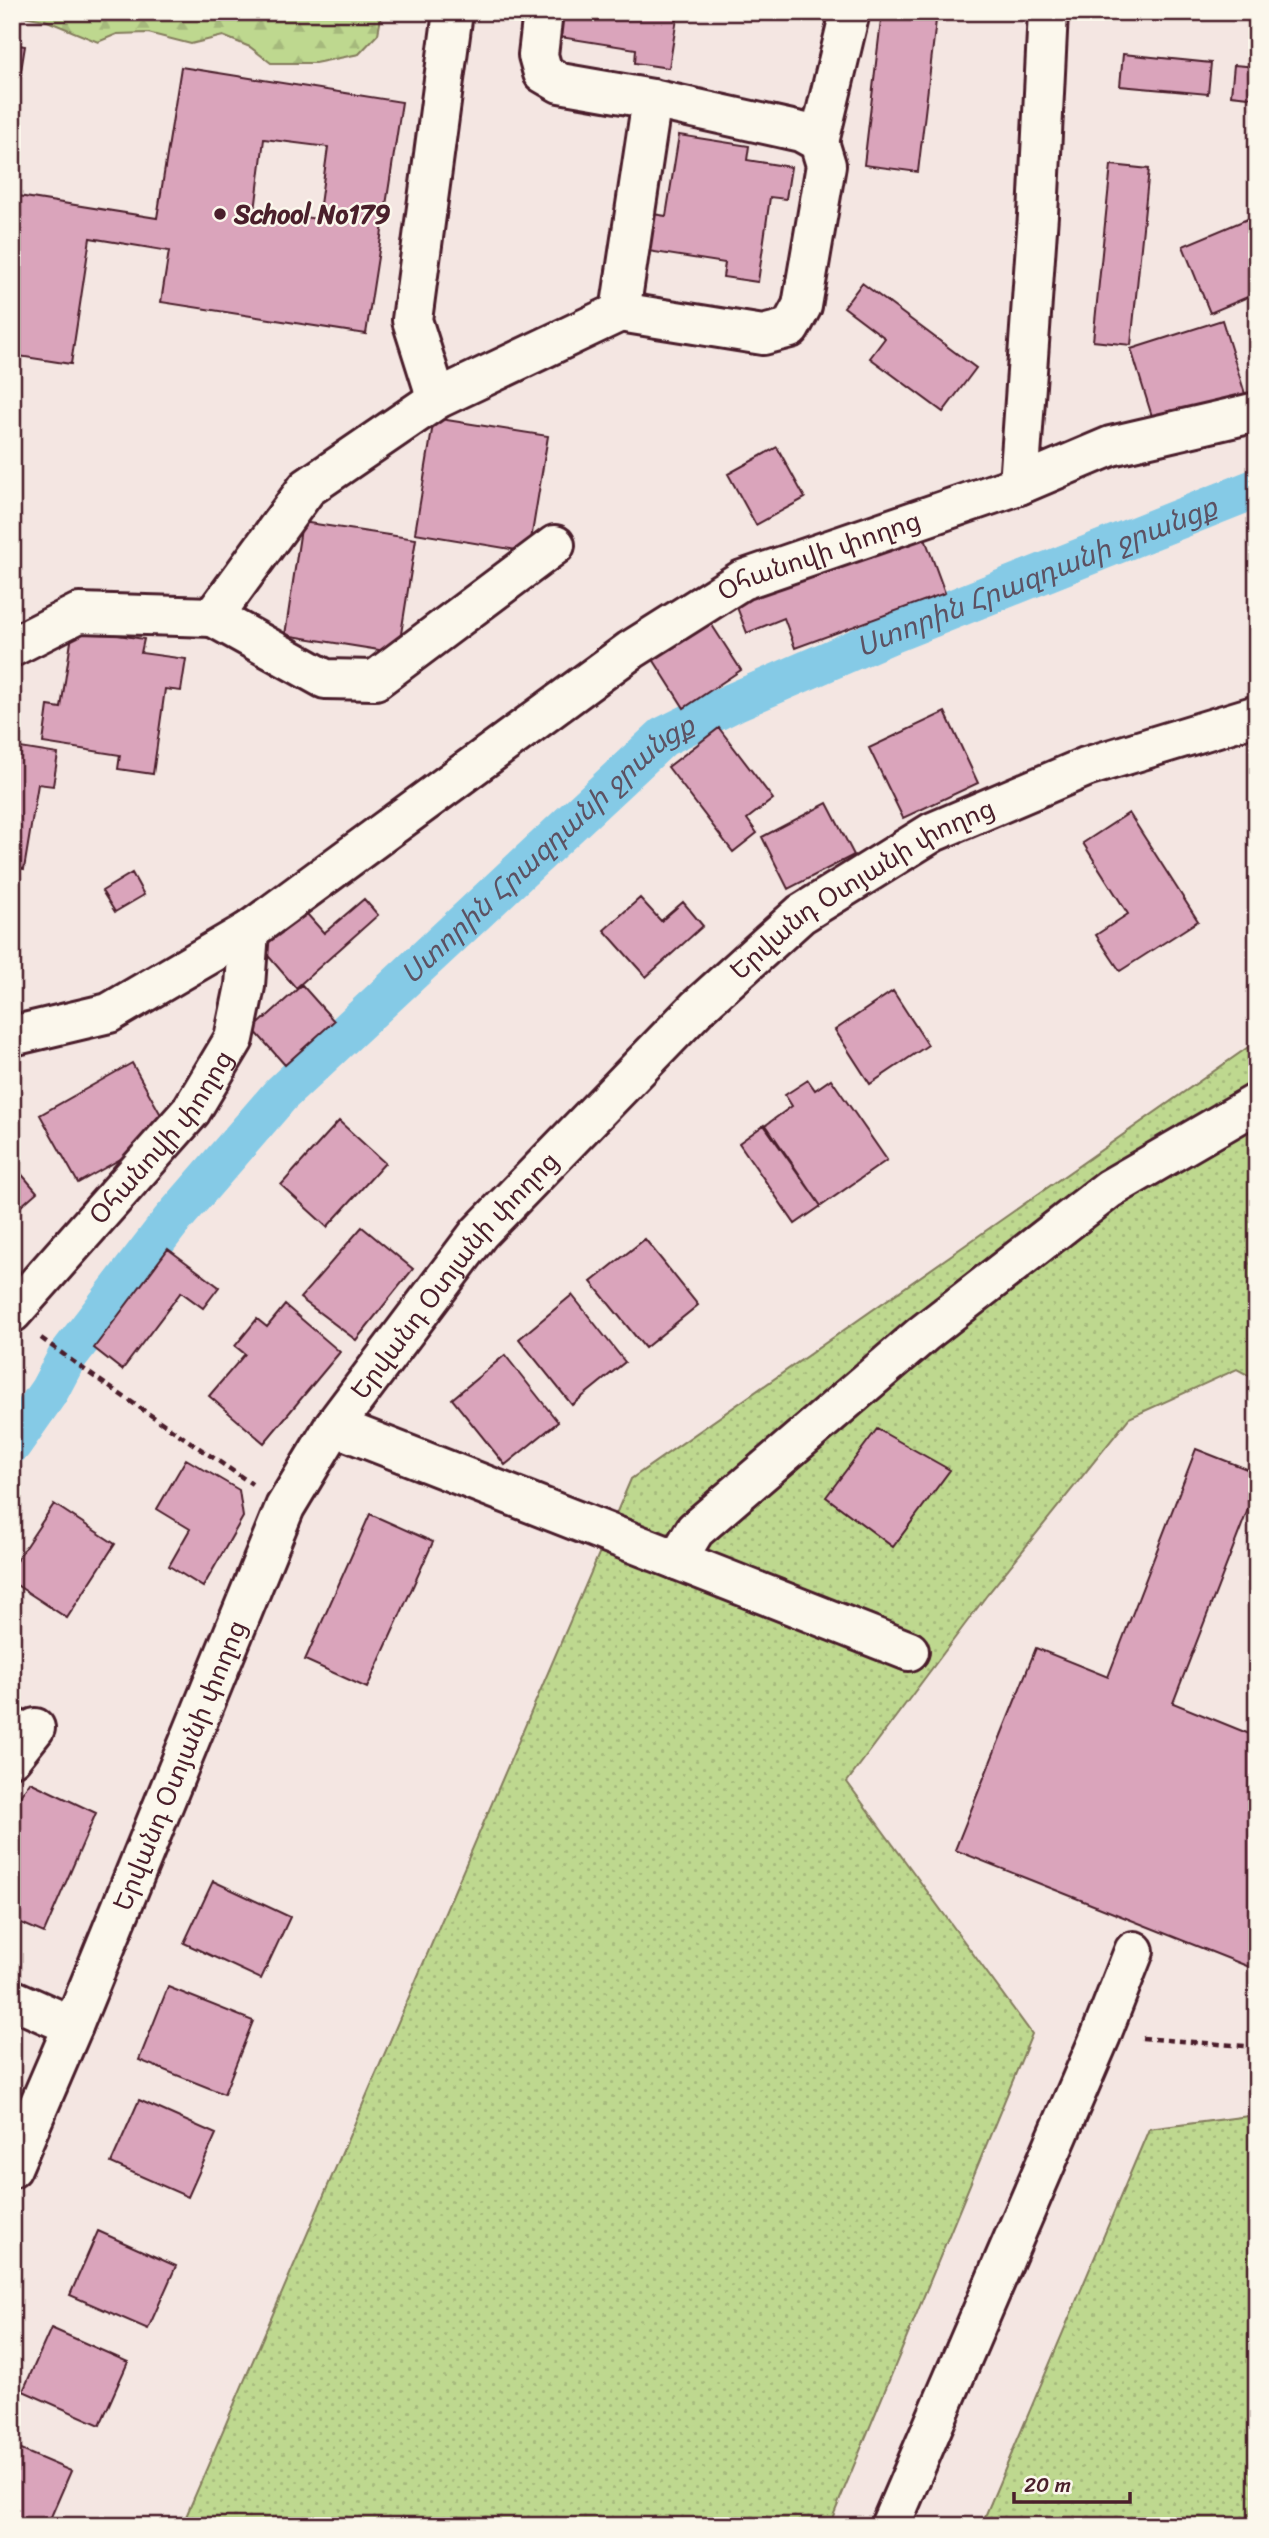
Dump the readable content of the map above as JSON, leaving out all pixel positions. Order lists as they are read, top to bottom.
{
  "streets": {
    "street": ["Օհանովի փողոց", "Երվանդ Օտյանի փողոց"]
  },
  "water": ["Ստորին Հրազդանի ջրանցք"],
  "places": ["School No179"],
  "scale_bar": "20 m"
}
